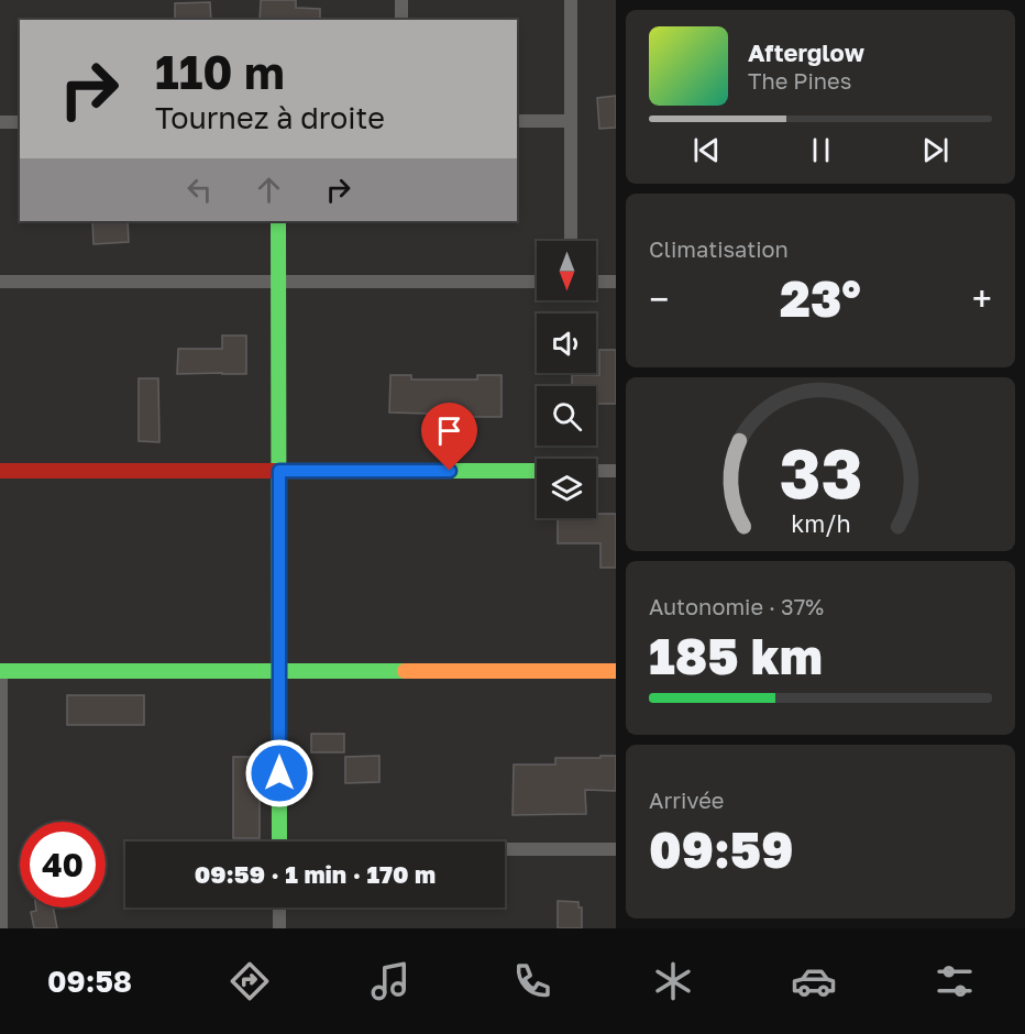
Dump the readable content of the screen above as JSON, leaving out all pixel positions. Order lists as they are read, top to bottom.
{
  "north": "bottom",
  "page": {
    "turn": ["110 m", "Tournez à droite"],
    "song": ["Afterglow", "The Pines"],
    "tile": [
      "Climatisation",
      ["Autonomie · 37%", "185 km"],
      ["Arrivée", "09:59"]
    ],
    "heat": ["−", "23°", "+"],
    "limit": "40",
    "trip": "09:59 · 1 min · 170 m",
    "tabs": "09:58",
    "gauge": ["33", "km/h"]
  }
}
